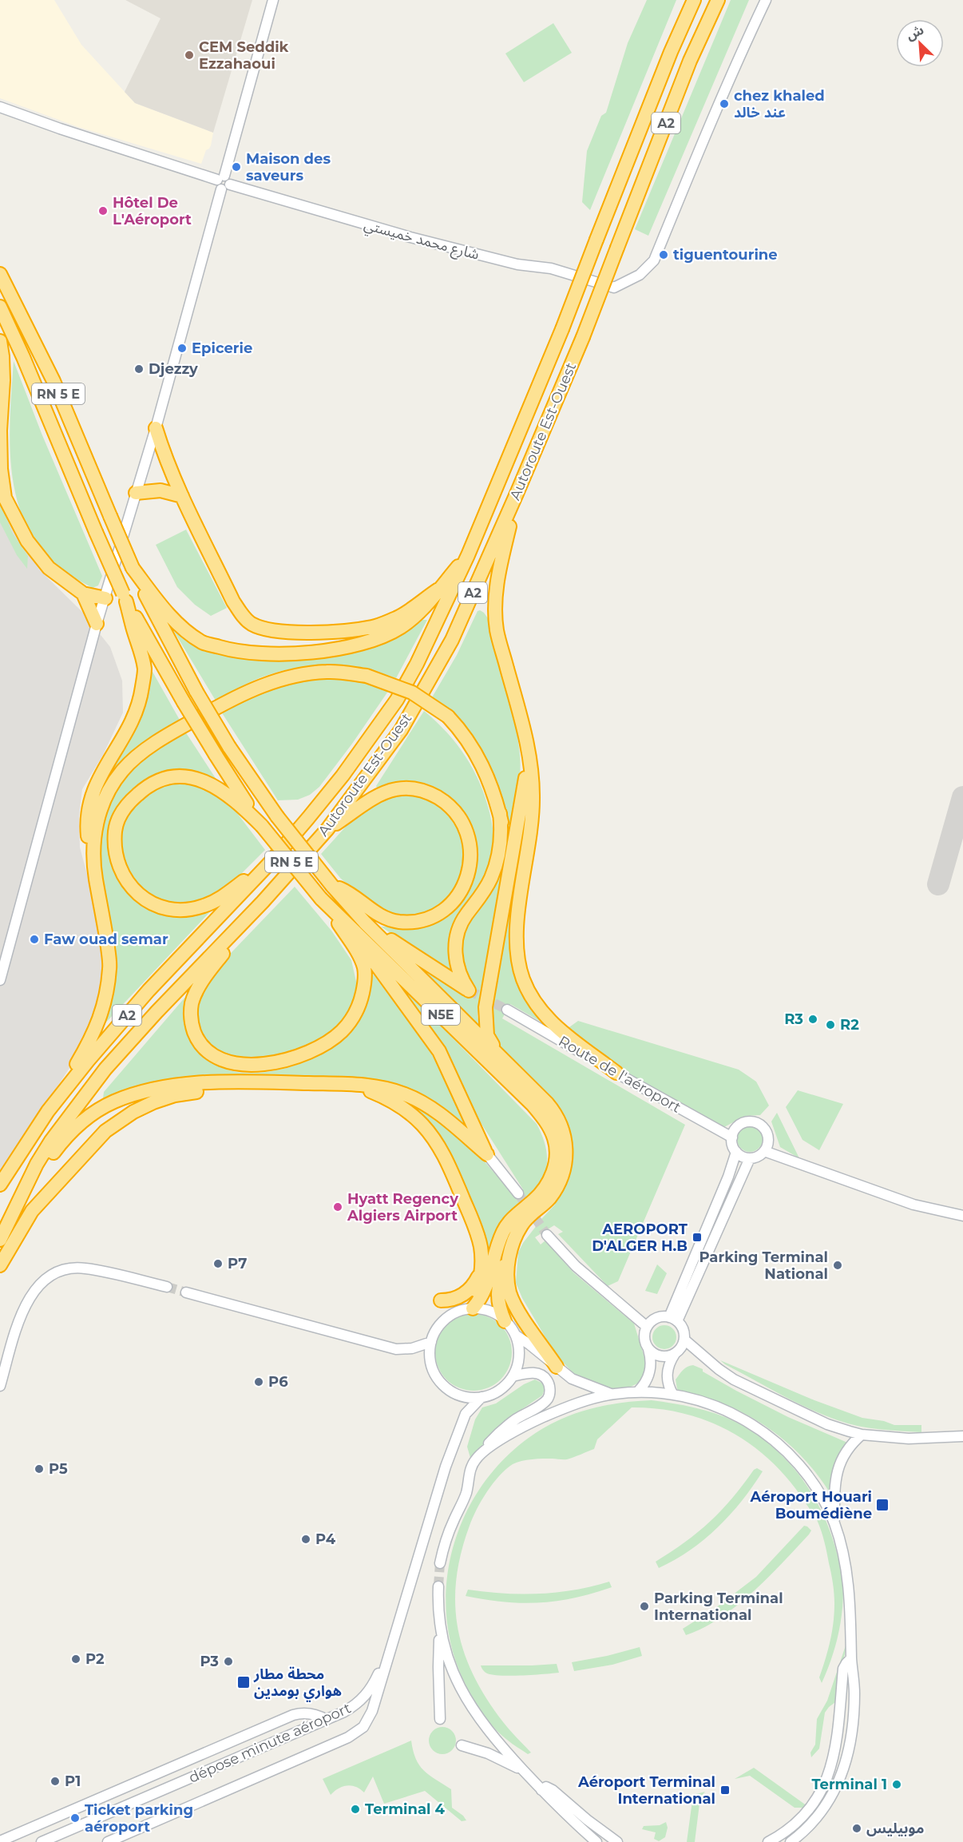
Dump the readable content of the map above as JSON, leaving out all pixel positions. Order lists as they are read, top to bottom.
{
  "streets": {
    "highway": [
      "A2",
      "RN 5 E",
      "Autoroute Est-Ouest",
      "N5E"
    ],
    "main road": ["شارع محمد خميستي", "Route de l'aéroport", "dépose minute aéroport"]
  },
  "crossings": [
    ["RN 5 E", "N5E"]
  ],
  "places": {
    "other": [
      "CEM Seddik Ezzahaoui",
      "chez khaled عند خالد",
      "Maison des saveurs",
      "Hôtel De L'Aéroport",
      "tiguentourine",
      "Epicerie",
      "Djezzy",
      "Faw ouad semar",
      "R3",
      "R2",
      "Hyatt Regency Algiers Airport",
      "P7",
      "Parking Terminal National",
      "P6",
      "P5",
      "P4",
      "Parking Terminal International",
      "P2",
      "P3",
      "P1",
      "Terminal 1",
      "Terminal 4",
      "Ticket parking aéroport",
      "موبيليس"
    ],
    "transit": [
      "AEROPORT D'ALGER H.B",
      "Aéroport Houari Boumédiène",
      "محطة مطار هواري بومدين",
      "Aéroport Terminal International"
    ]
  },
  "north": "top left"
}
